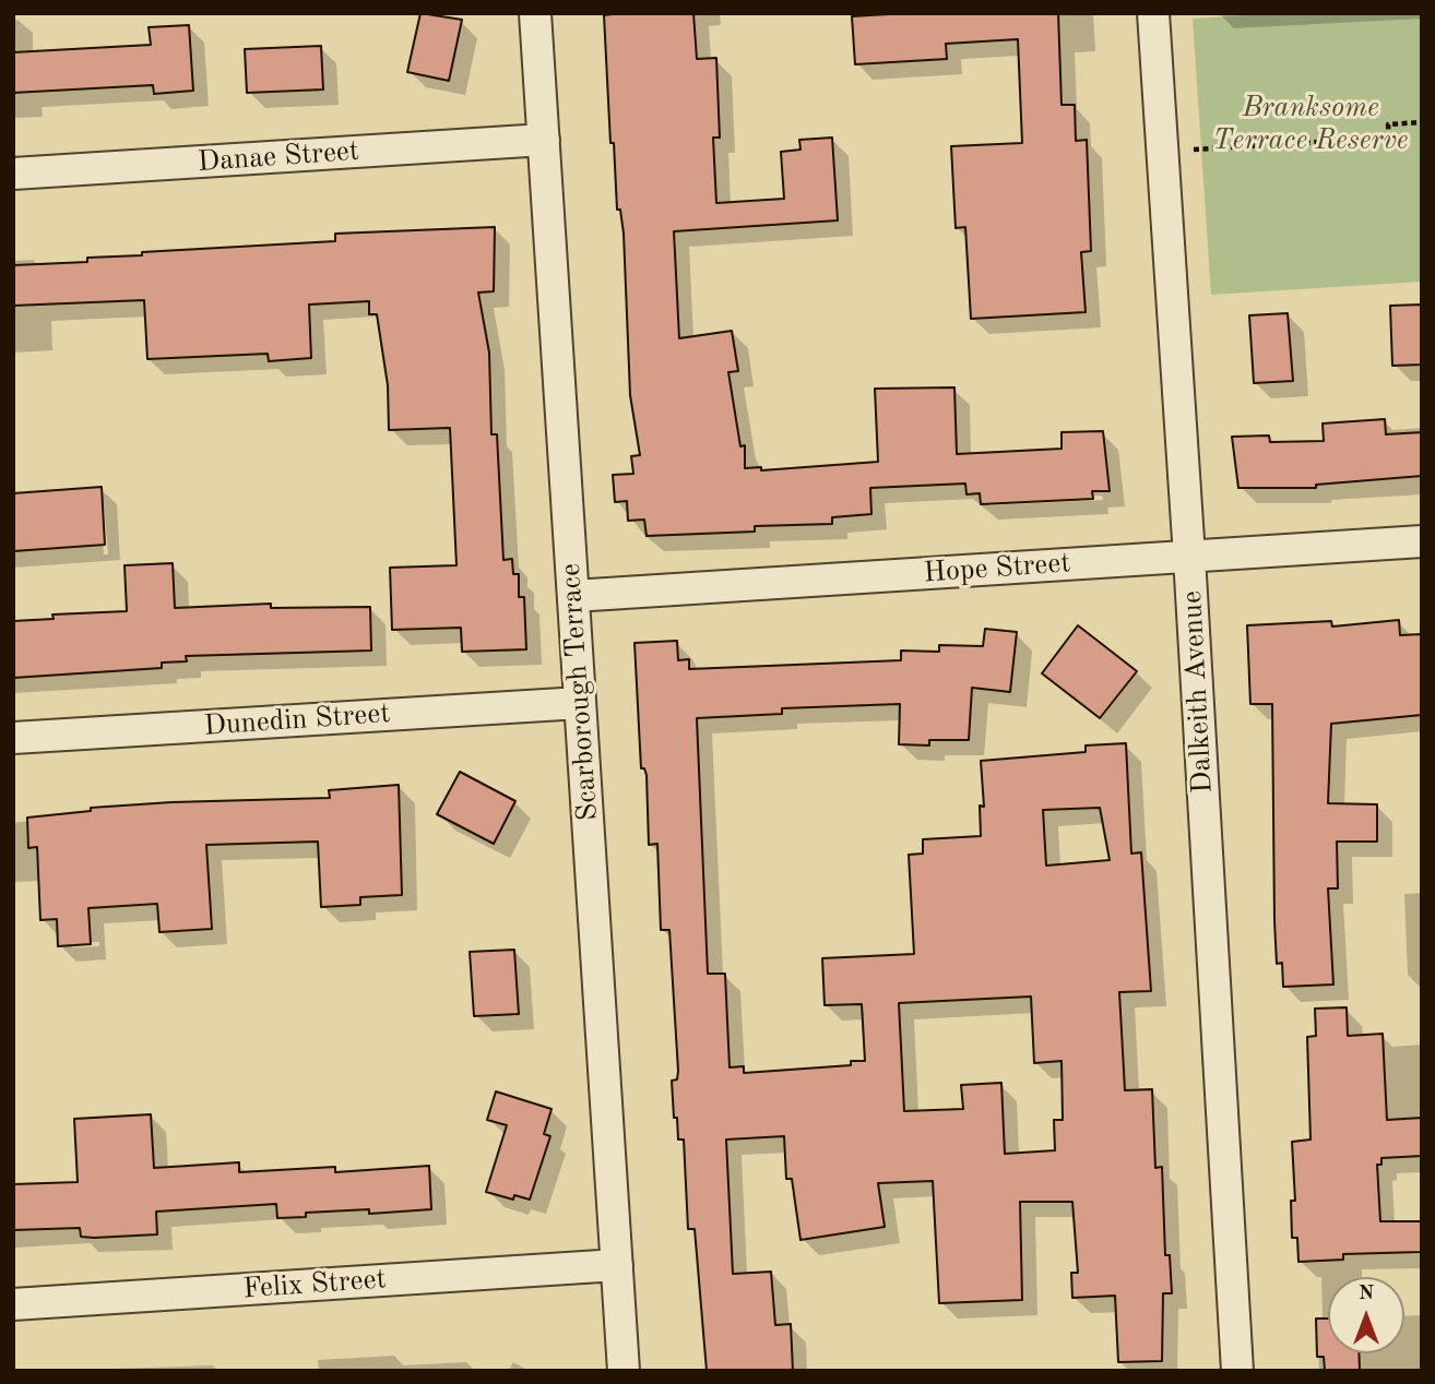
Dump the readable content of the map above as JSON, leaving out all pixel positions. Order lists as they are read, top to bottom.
{
  "streets": {
    "street": [
      "Danae Street",
      "Hope Street",
      "Scarborough Terrace",
      "Dalkeith Avenue",
      "Dunedin Street",
      "Felix Street"
    ]
  },
  "crossings": [
    ["Danae Street", "Scarborough Terrace"],
    ["Hope Street", "Scarborough Terrace"],
    ["Hope Street", "Dalkeith Avenue"],
    ["Scarborough Terrace", "Dunedin Street"],
    ["Scarborough Terrace", "Felix Street"]
  ],
  "parks": ["Branksome Terrace Reserve"],
  "north": "top"
}
